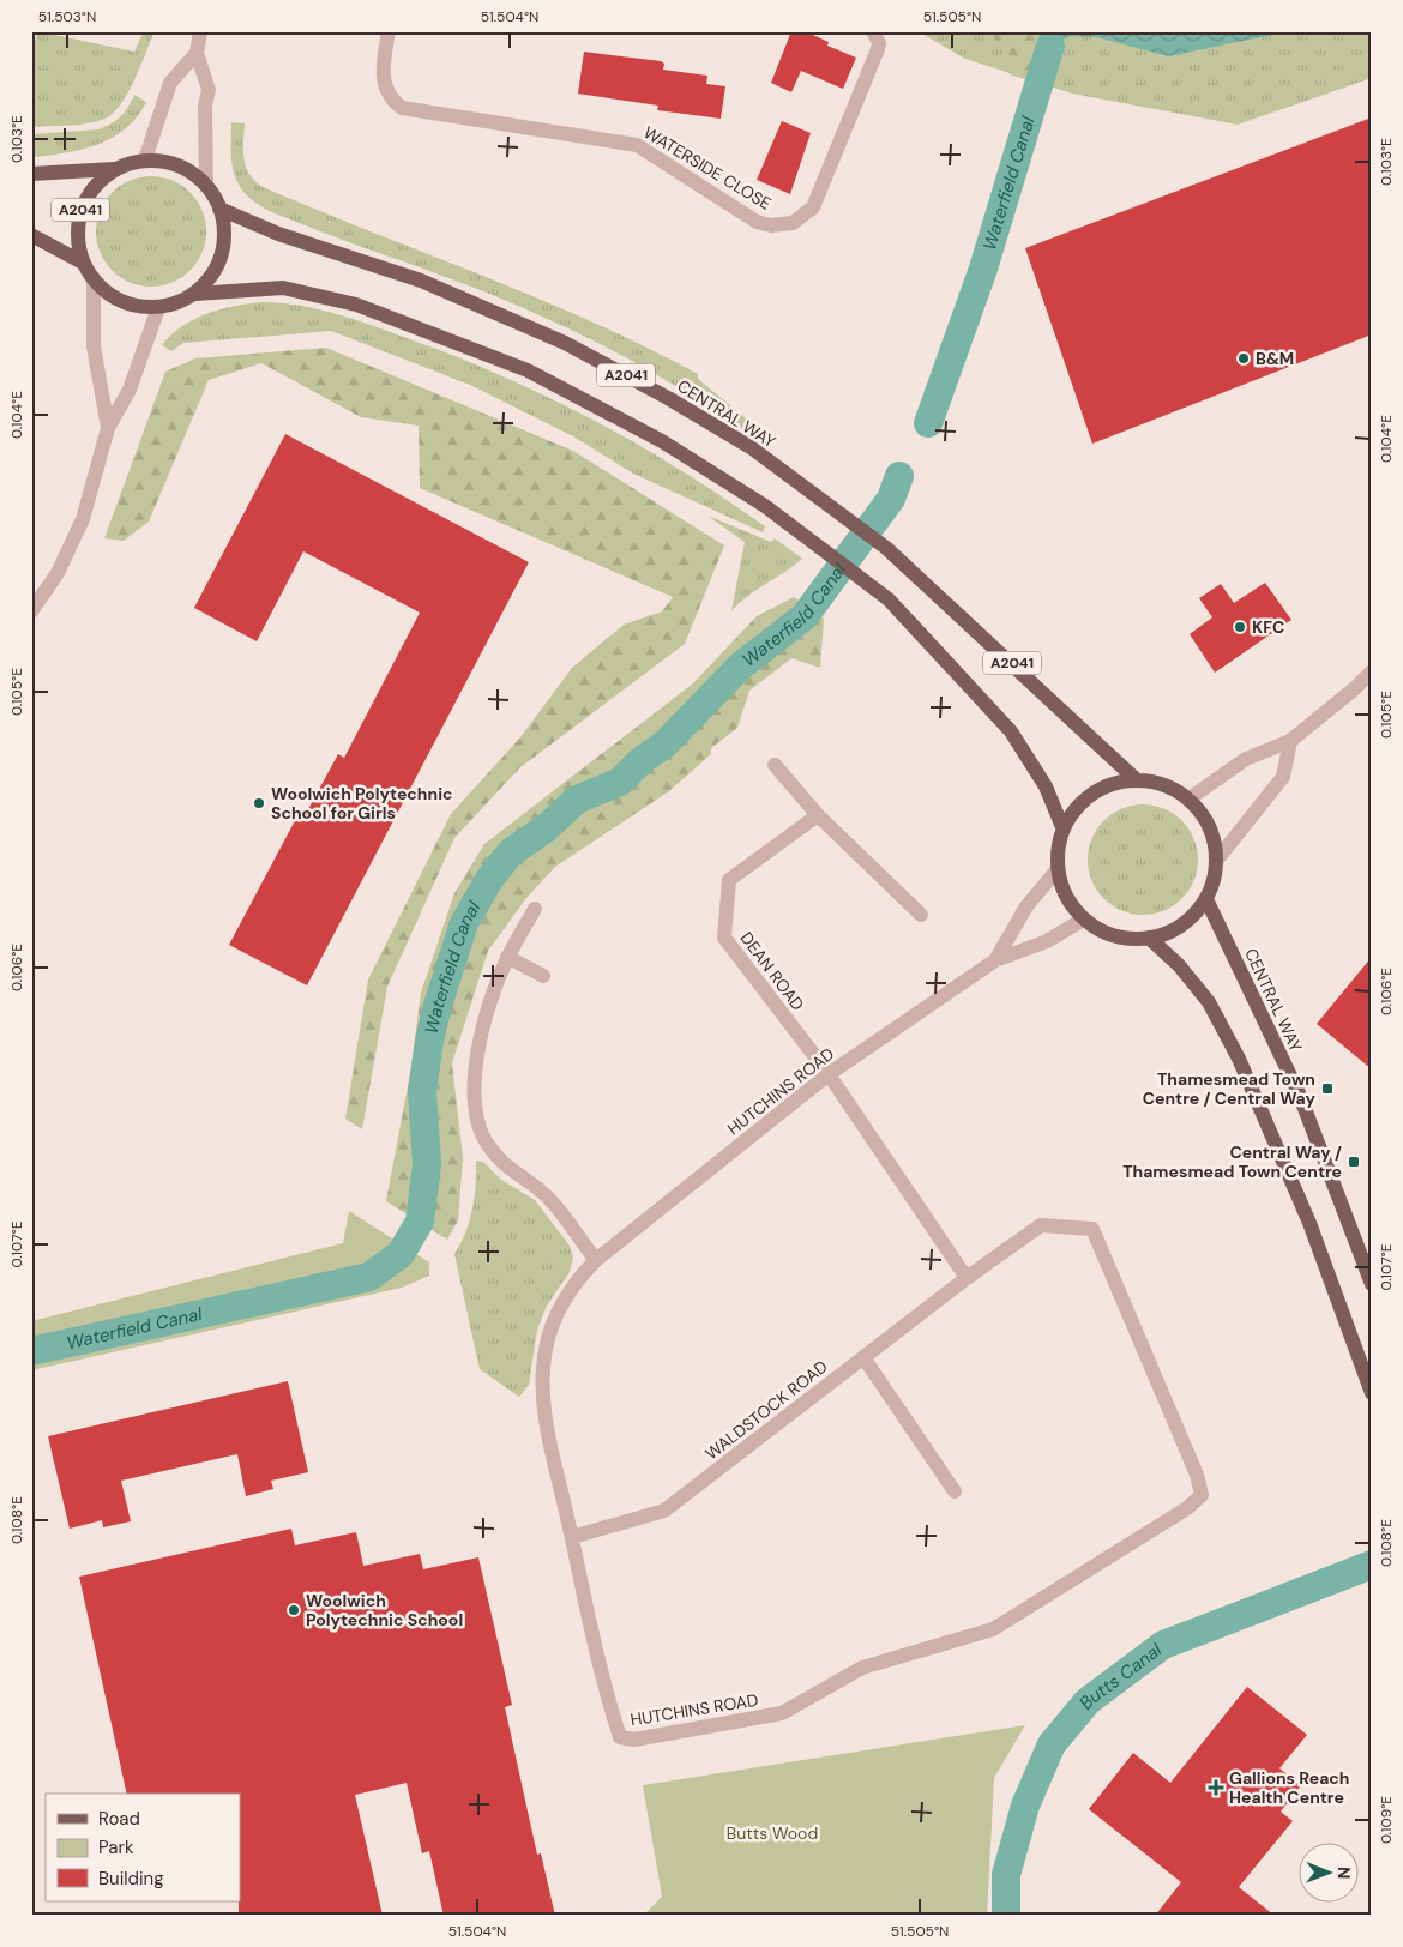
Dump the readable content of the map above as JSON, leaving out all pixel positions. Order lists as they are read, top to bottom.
{
  "streets": {
    "main road": ["A2041", "CENTRAL WAY"],
    "street": [
      "WATERSIDE CLOSE",
      "DEAN ROAD",
      "HUTCHINS ROAD",
      "WALDSTOCK ROAD"
    ]
  },
  "crossings": [
    ["A2041", "CENTRAL WAY"],
    ["A2041", "HUTCHINS ROAD"],
    ["CENTRAL WAY", "HUTCHINS ROAD"],
    ["DEAN ROAD", "HUTCHINS ROAD"],
    ["HUTCHINS ROAD", "WALDSTOCK ROAD"]
  ],
  "water": ["Waterfield Canal", "Butts Canal"],
  "parks": ["Butts Wood"],
  "places": {
    "other": [
      "B&M",
      "KFC",
      "Woolwich Polytechnic School for Girls",
      "Woolwich Polytechnic School"
    ],
    "transit": ["Thamesmead Town Centre / Central Way", "Central Way / Thamesmead Town Centre"],
    "health": ["Gallions Reach Health Centre"]
  },
  "legend": ["Road", "Park", "Building"],
  "north": "right",
  "coordinates": [
    "51.503°N",
    "51.504°N",
    "51.505°N",
    "0.103°E",
    "0.104°E",
    "0.105°E",
    "0.106°E",
    "0.107°E",
    "0.108°E",
    "0.109°E"
  ]
}
